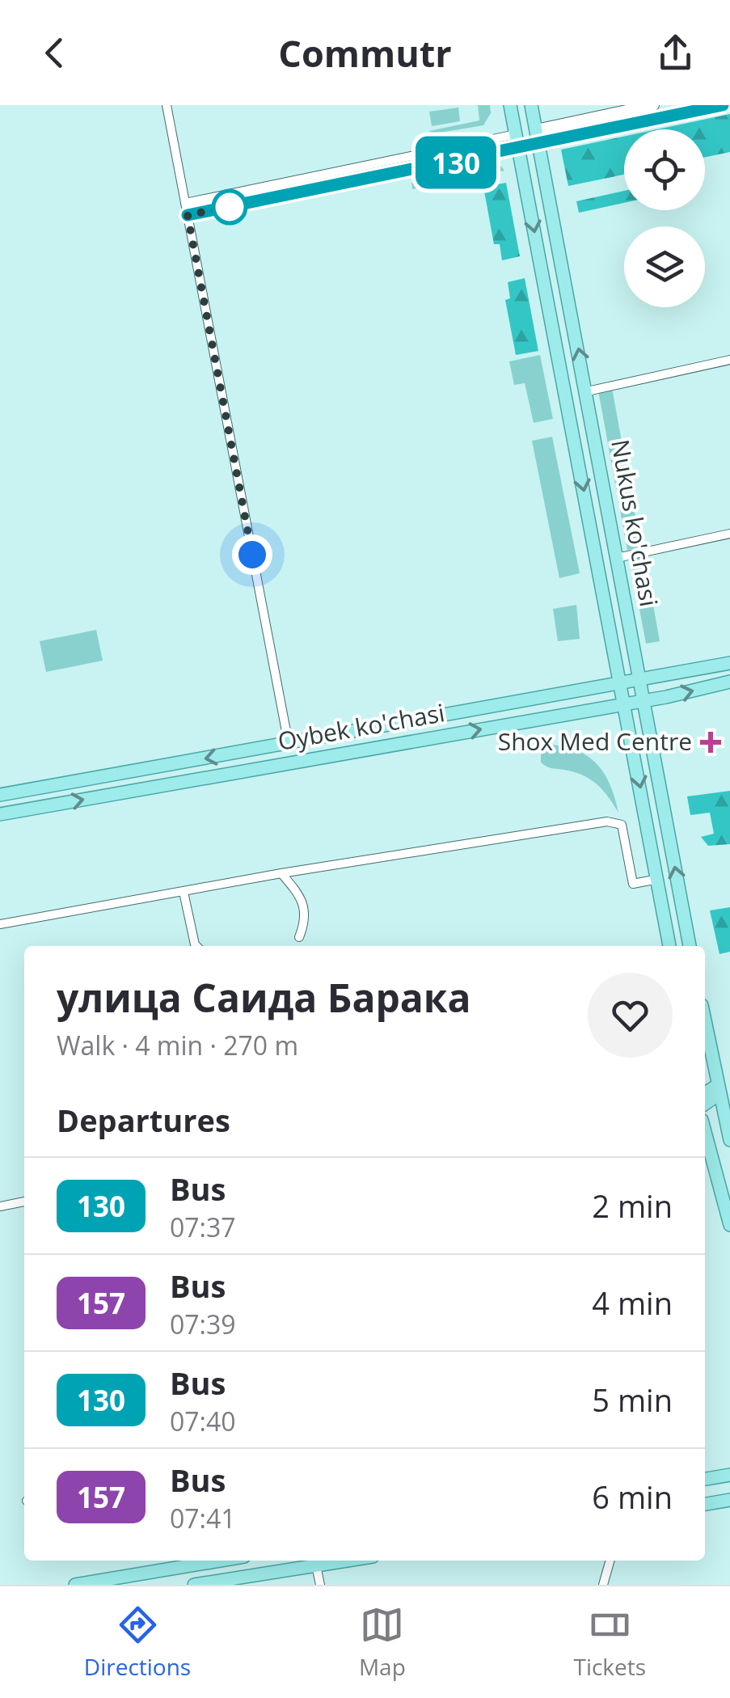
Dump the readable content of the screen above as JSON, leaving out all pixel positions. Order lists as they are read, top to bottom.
{
  "streets": {
    "main road": ["Nukus ko'chasi", "Oybek ko'chasi"]
  },
  "crossings": [
    ["Nukus ko'chasi", "Oybek ko'chasi"]
  ],
  "places": {
    "health": ["Shox Med Centre"]
  },
  "lines": ["bus line 130"],
  "page": {
    "header": "Commutr",
    "on_map": "130",
    "heading": [
      ["улица Саида Барака", "Walk · 4 min · 270 m"],
      "Departures"
    ],
    "list": [
      {
        "mark": "130",
        "name": "Bus",
        "note": "07:37",
        "value": "2 min"
      },
      {
        "mark": "157",
        "name": "Bus",
        "note": "07:39",
        "value": "4 min"
      },
      {
        "mark": "130",
        "name": "Bus",
        "note": "07:40",
        "value": "5 min"
      },
      {
        "mark": "157",
        "name": "Bus",
        "note": "07:41",
        "value": "6 min"
      }
    ],
    "tabs": ["Directions", "Map", "Tickets"]
  }
}
